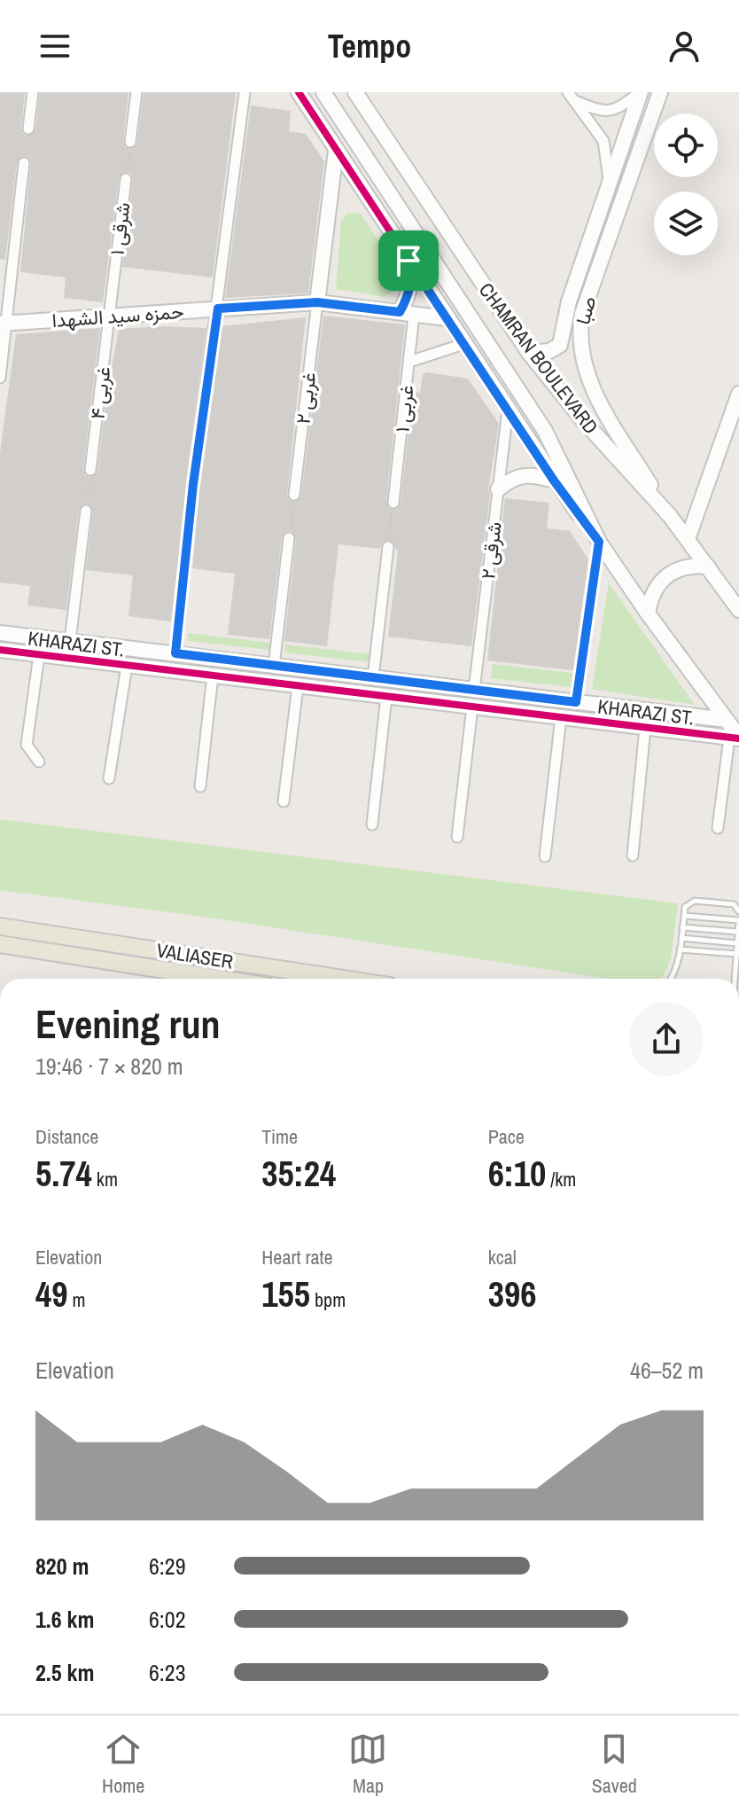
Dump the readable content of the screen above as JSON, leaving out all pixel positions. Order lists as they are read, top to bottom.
{
  "streets": {
    "main road": ["VALIASER"],
    "street": [
      "۱ شرقی",
      "صبا",
      "حمزه سید الشهدا",
      "CHAMRAN BOULEVARD",
      "۴ غربی",
      "۲ غربی",
      "۱ غربی",
      "۲ شرقی",
      "KHARAZI ST."
    ]
  },
  "crossings": [
    ["۱ شرقی", "حمزه سید الشهدا"],
    ["۱ شرقی", "۴ غربی"],
    ["صبا", "CHAMRAN BOULEVARD"],
    ["حمزه سید الشهدا", "CHAMRAN BOULEVARD"],
    ["حمزه سید الشهدا", "۴ غربی"],
    ["حمزه سید الشهدا", "۲ غربی"],
    ["حمزه سید الشهدا", "۱ غربی"],
    ["CHAMRAN BOULEVARD", "۲ شرقی"],
    ["CHAMRAN BOULEVARD", "KHARAZI ST."],
    ["۲ شرقی", "KHARAZI ST."]
  ],
  "page": {
    "header": "Tempo",
    "heading": ["Evening run", "19:46 · 7 × 820 m"],
    "stats": [
      ["Distance", "5.74 km"],
      ["Time", "35:24"],
      ["Pace", "6:10 /km"],
      ["Elevation", "49 m"],
      ["Heart rate", "155 bpm"],
      ["kcal", "396"]
    ],
    "chart": ["Elevation", "46–52 m"],
    "list": [
      {
        "name": "820 m",
        "note": "6:29"
      },
      {
        "name": "1.6 km",
        "note": "6:02"
      },
      {
        "name": "2.5 km",
        "note": "6:23"
      }
    ],
    "tabs": ["Home", "Map", "Saved"]
  }
}
